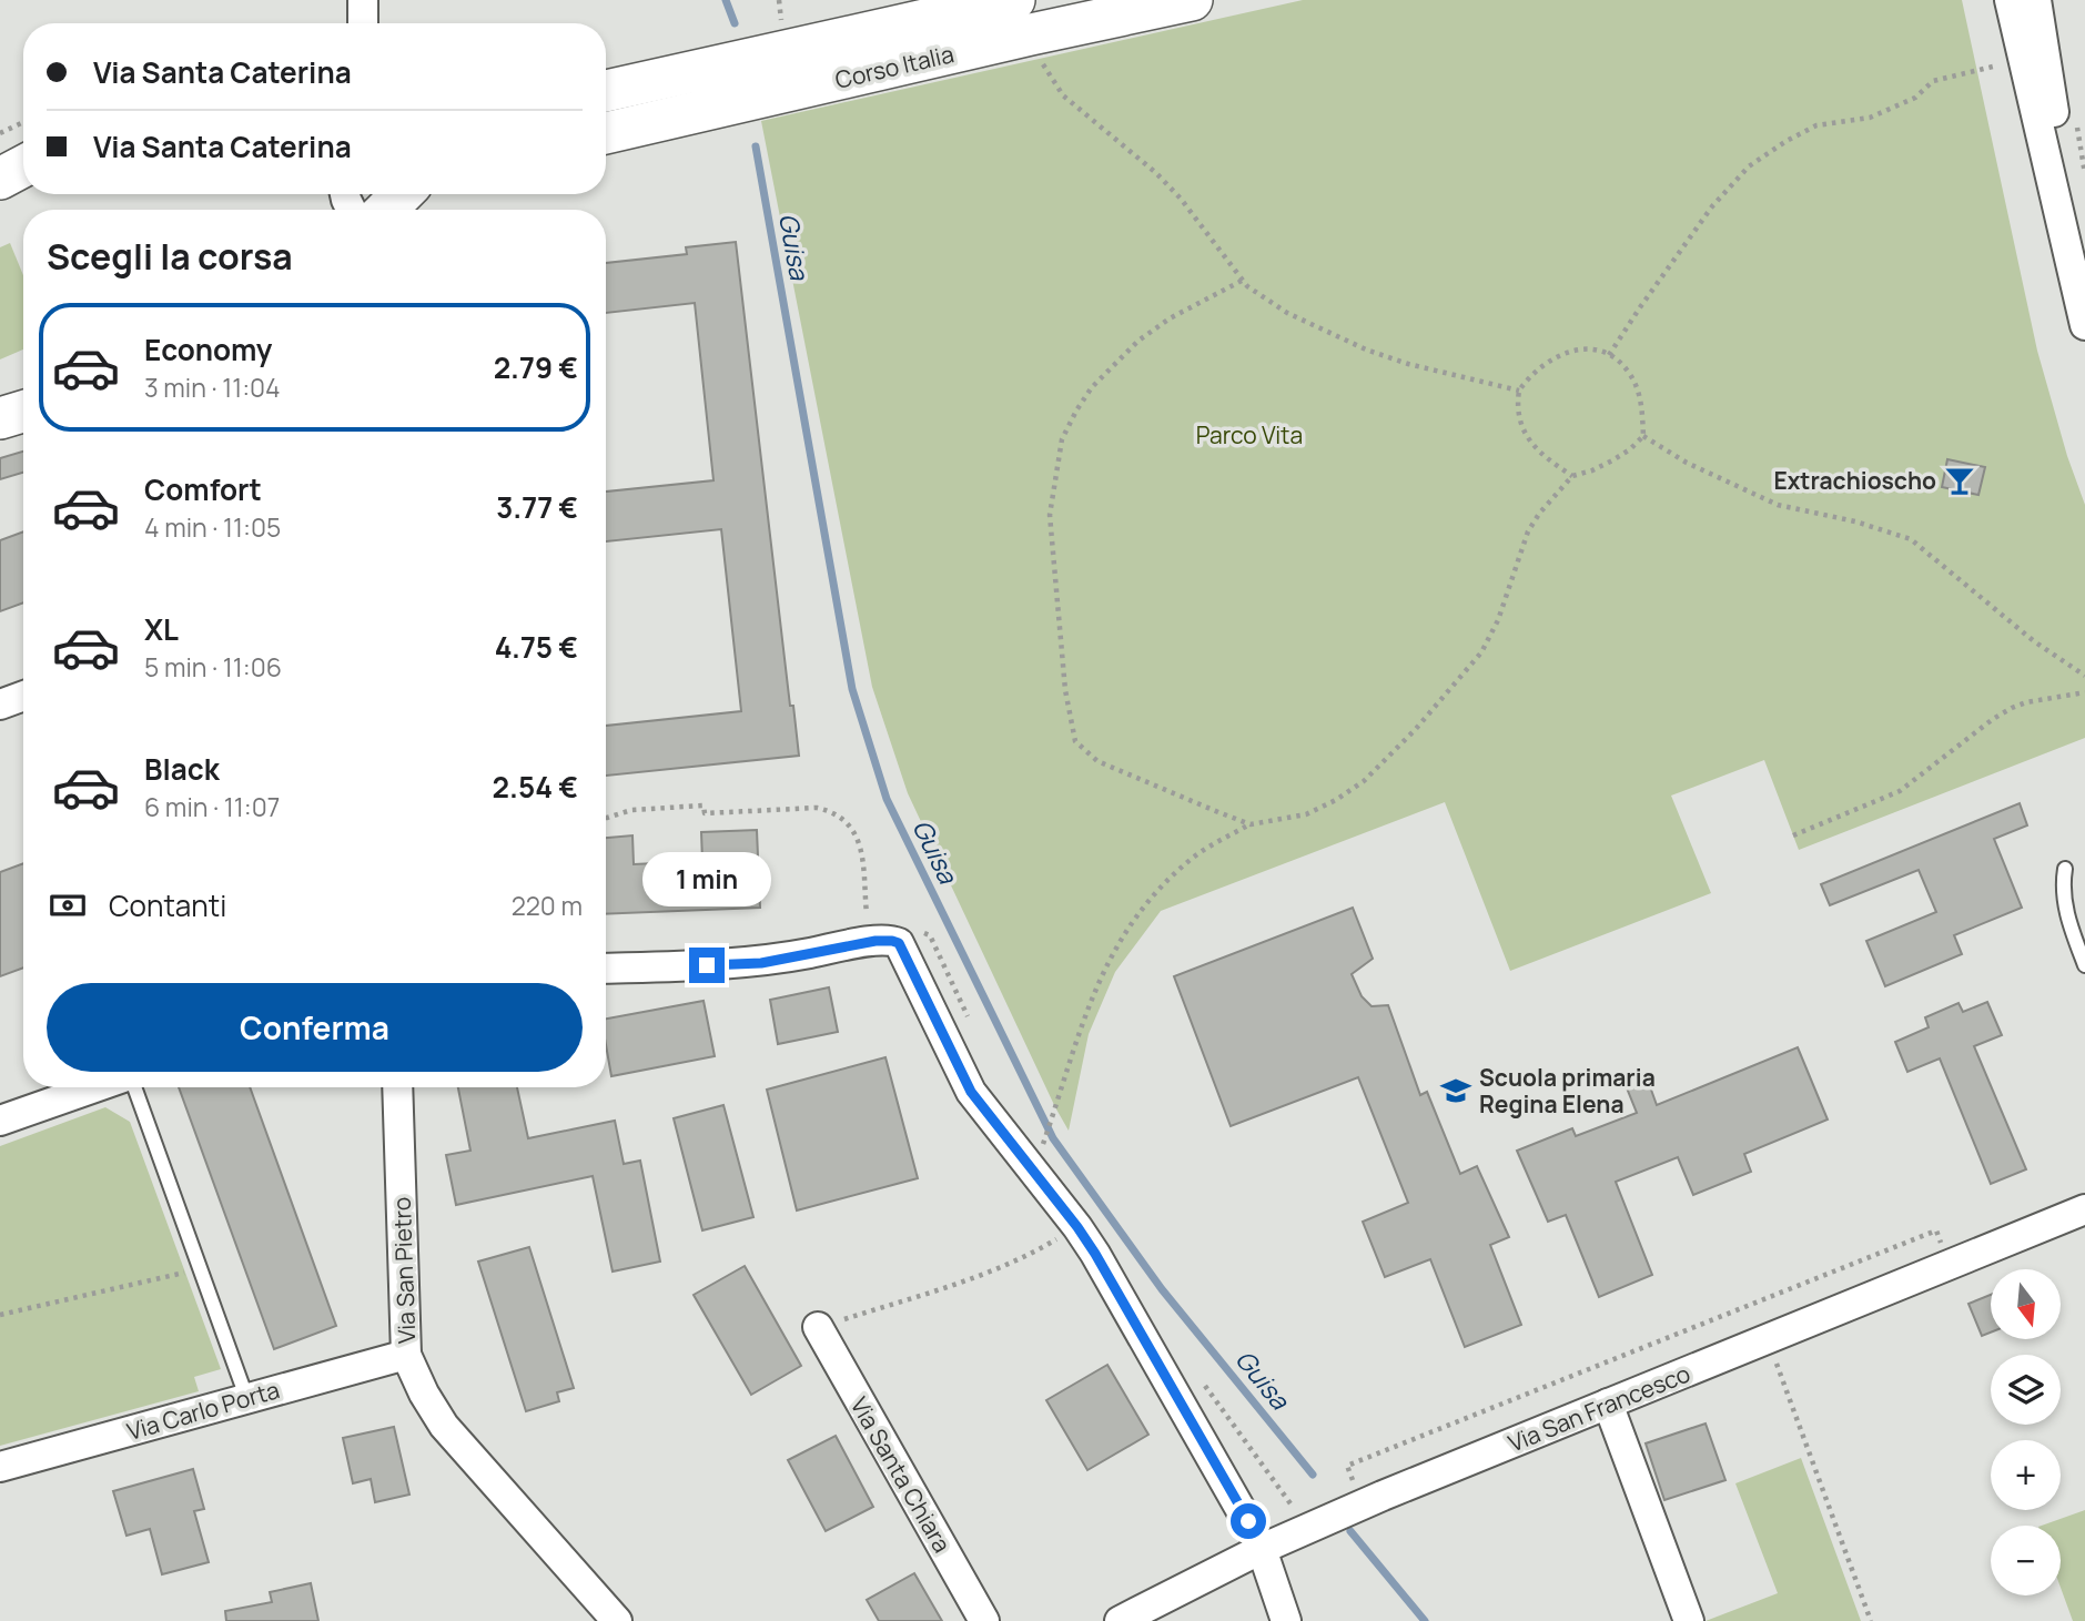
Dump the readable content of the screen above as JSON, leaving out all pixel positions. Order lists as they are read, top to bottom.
{
  "streets": {
    "street": [
      "Corso Italia",
      "Via San Pietro",
      "Via San Francesco",
      "Via Carlo Porta",
      "Via Santa Chiara"
    ]
  },
  "crossings": [
    ["Via San Pietro", "Via Carlo Porta"]
  ],
  "water": ["Guisa"],
  "parks": ["Parco Vita"],
  "places": {
    "bar": ["Extrachioscho"],
    "school or university": ["Scuola primaria Regina Elena"]
  },
  "north": "bottom",
  "page": {
    "banner": ["Via Santa Caterina", "Via Santa Caterina"],
    "heading": "Scegli la corsa",
    "list": [
      {
        "name": "Economy",
        "note": "3 min · 11:04",
        "value": "2.79 €"
      },
      {
        "name": "Comfort",
        "note": "4 min · 11:05",
        "value": "3.77 €"
      },
      {
        "name": "XL",
        "note": "5 min · 11:06",
        "value": "4.75 €"
      },
      {
        "name": "Black",
        "note": "6 min · 11:07",
        "value": "2.54 €"
      }
    ],
    "bubble": "1 min",
    "pay": ["Contanti", "220 m"],
    "buttons": "Conferma",
    "map_buttons": ["+", "−"]
  }
}
